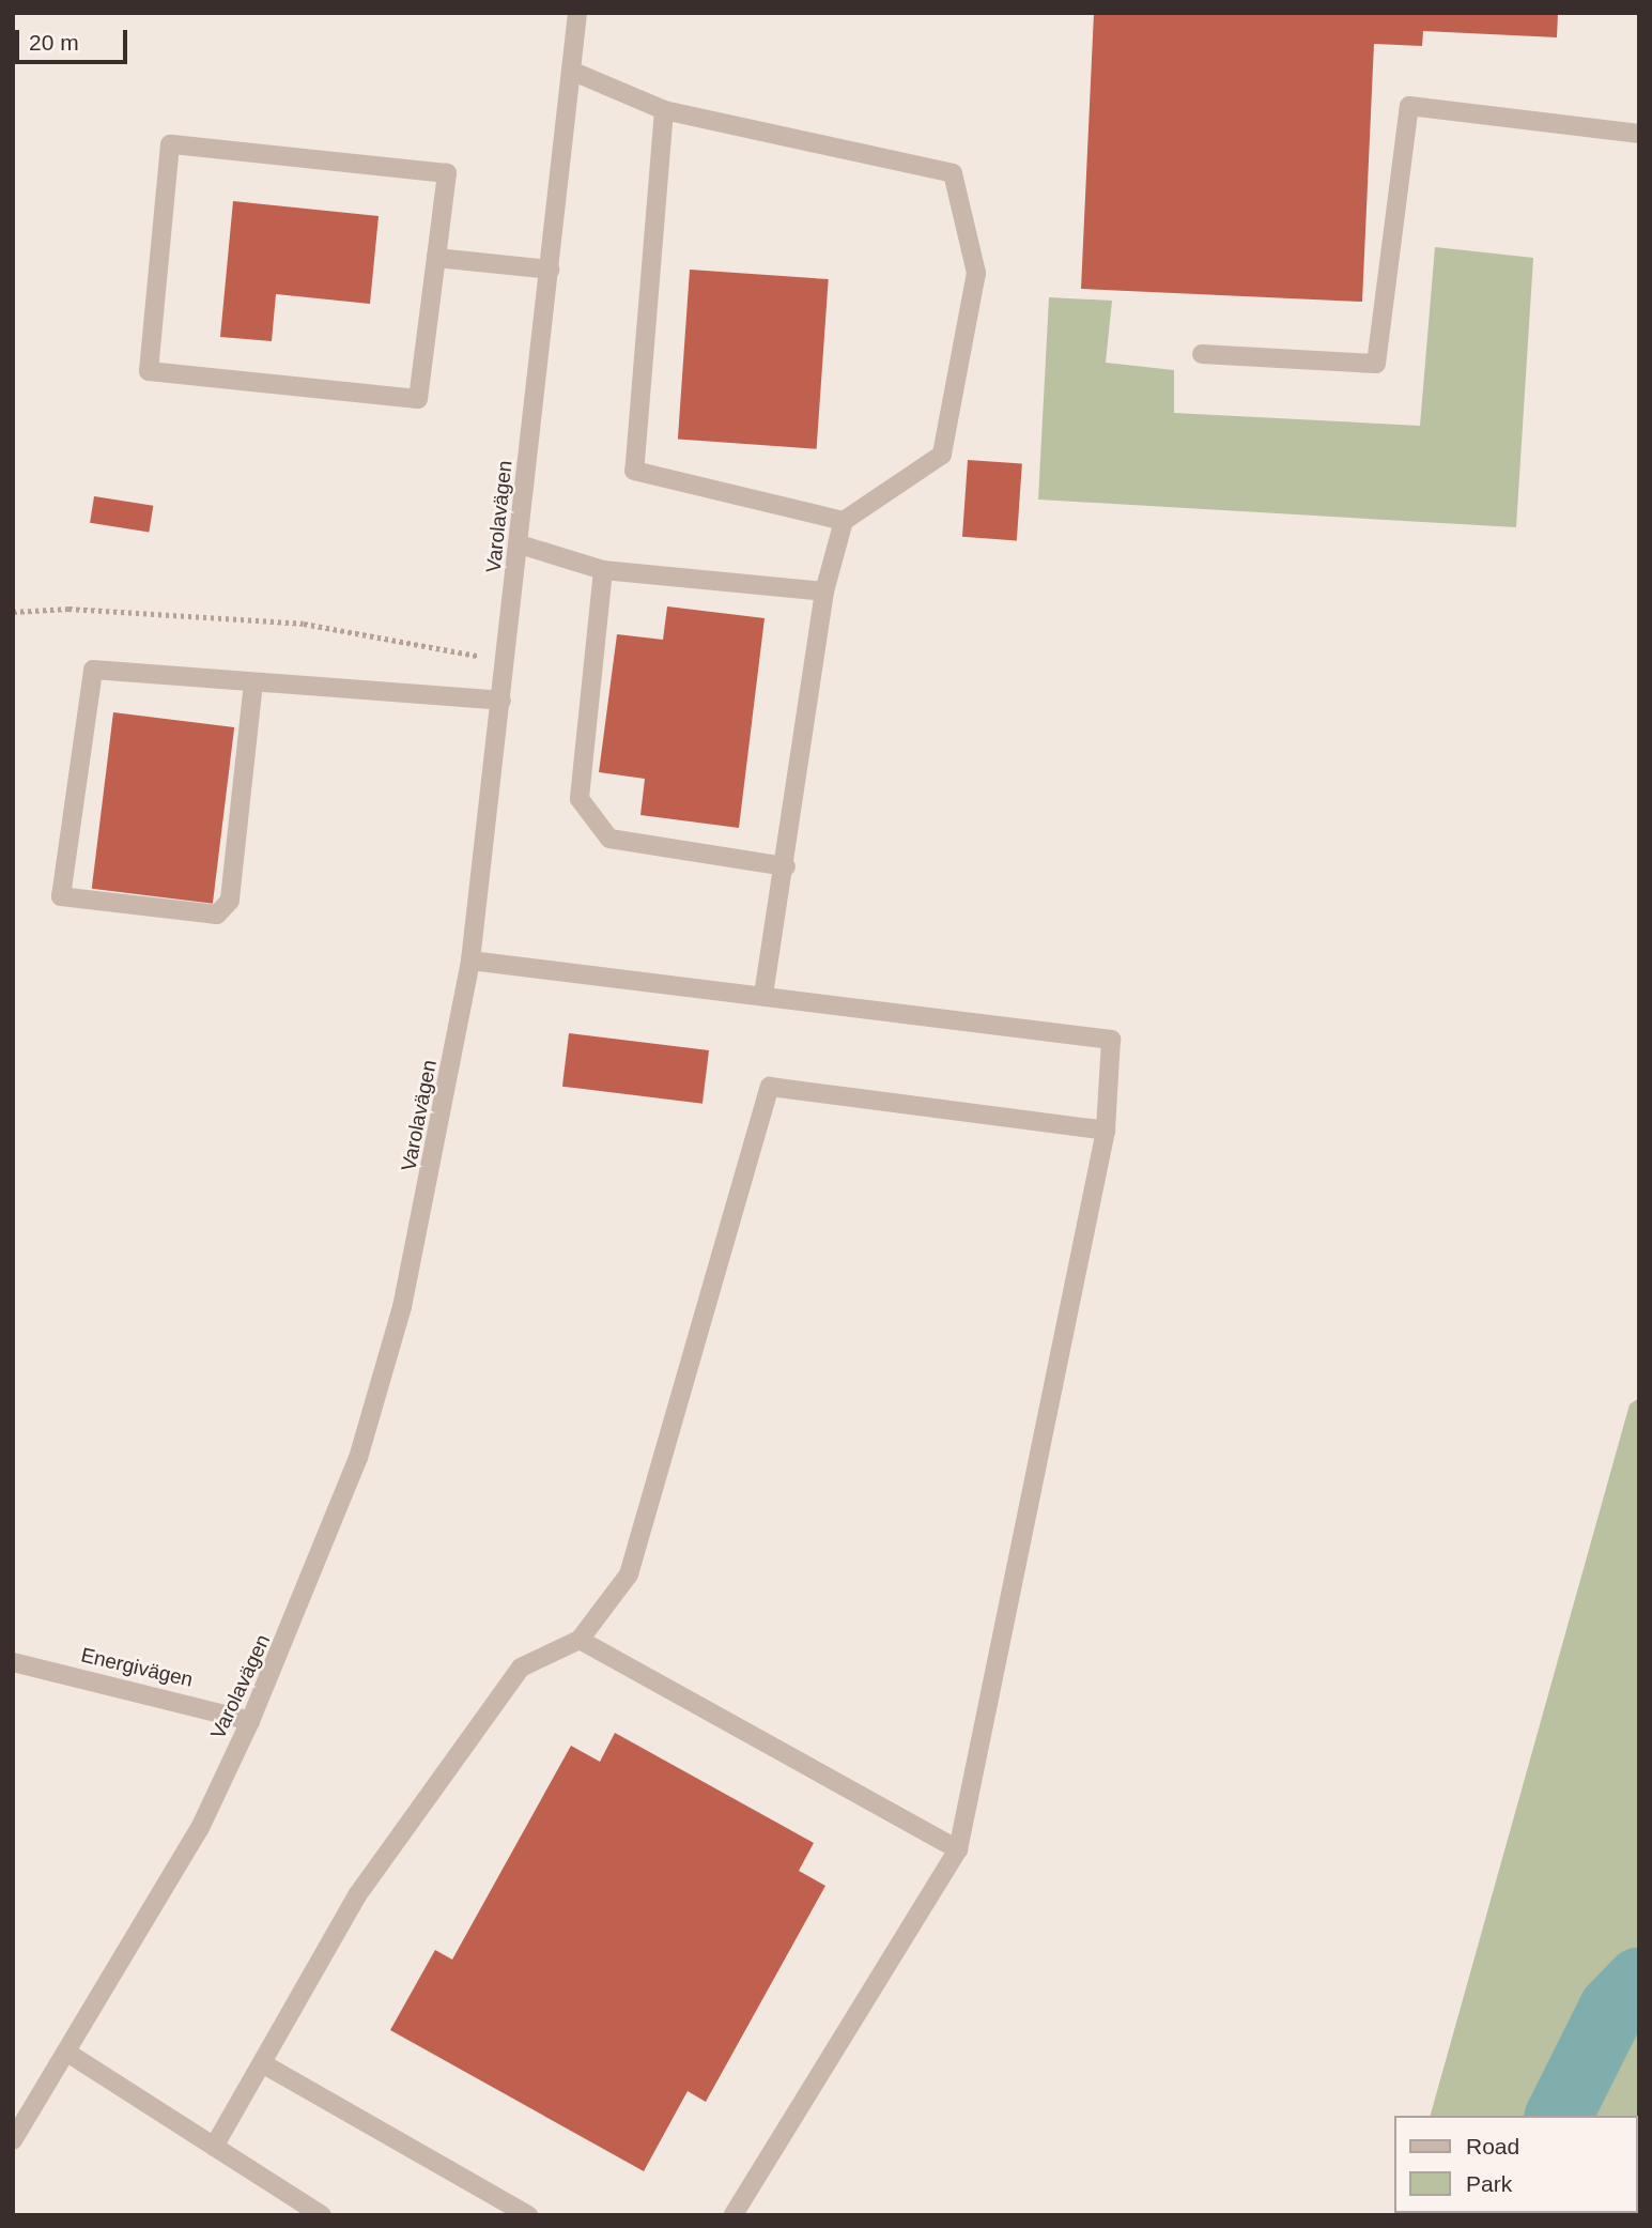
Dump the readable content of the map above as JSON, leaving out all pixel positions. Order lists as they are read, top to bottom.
{
  "streets": {
    "street": ["Varolavägen", "Energivägen"]
  },
  "crossings": [
    ["Varolavägen", "Energivägen"]
  ],
  "legend": ["Road", "Park"],
  "scale_bar": "20 m"
}
